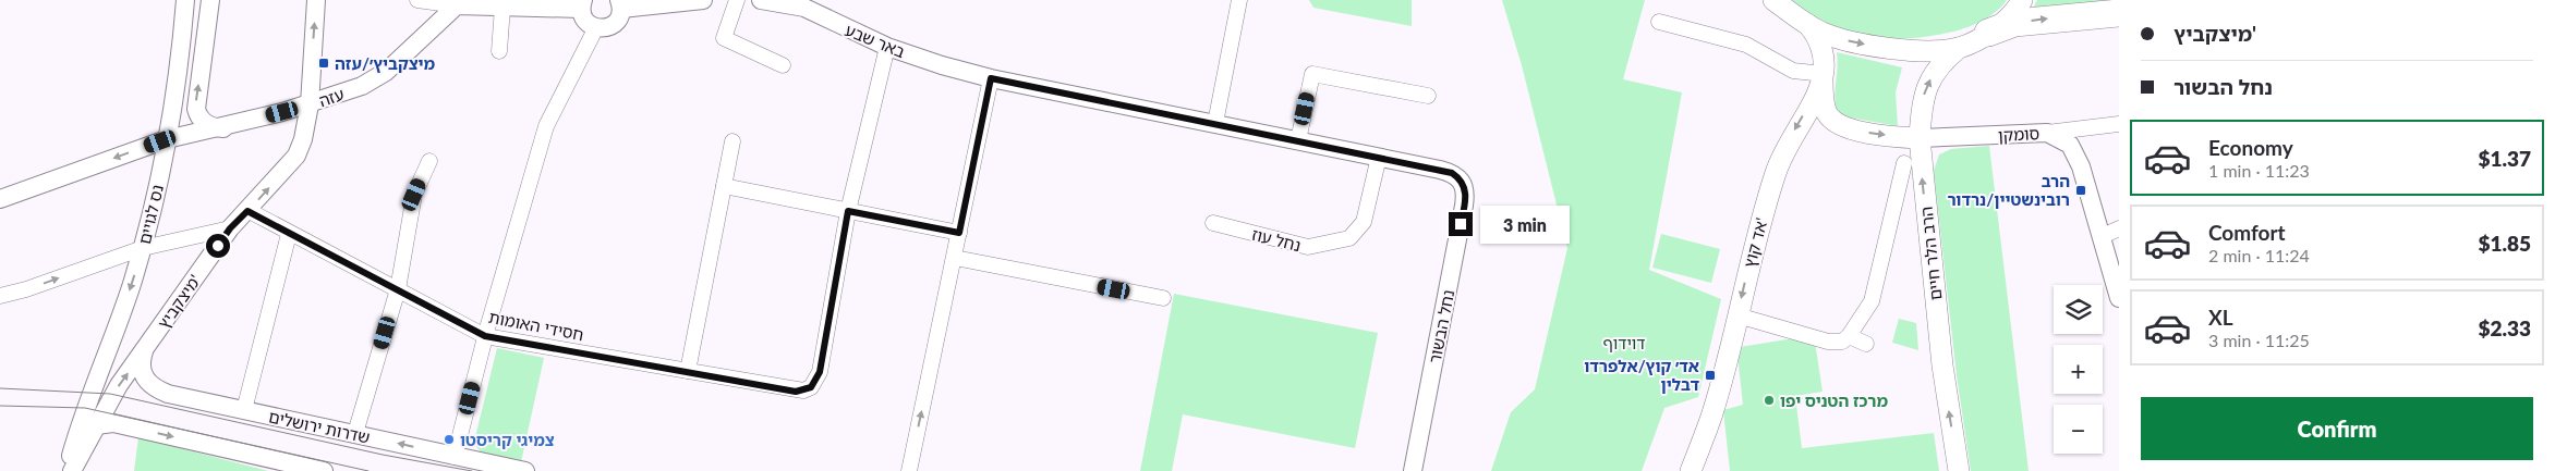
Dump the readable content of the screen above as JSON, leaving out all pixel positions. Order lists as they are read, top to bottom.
{
  "streets": {
    "main road": ["אד קוץ'", "הרב הלר חיים"],
    "street": [
      "באר שבע",
      "עזה",
      "סומקן",
      "נס לגויים",
      "נחל עוז",
      "מיצקביץ'",
      "חסידי האומות",
      "נחל הבשור",
      "שדרות ירושלים"
    ]
  },
  "crossings": [
    ["עזה", "נס לגויים"],
    ["עזה", "מיצקביץ'"],
    ["סומקן", "הרב הלר חיים"],
    ["נס לגויים", "מיצקביץ'"],
    ["נחל עוז", "נחל הבשור"],
    ["מיצקביץ'", "חסידי האומות"],
    ["מיצקביץ'", "שדרות ירושלים"]
  ],
  "one_way": ["אד קוץ'", "הרב הלר חיים"],
  "parks": ["דוידוף"],
  "places": {
    "transit": ["מיצקביץ׳/עזה", "הרב רובינשטיין/נרדור", "אד׳ קוץ/אלפרדו דבלין"],
    "other": ["מרכז הטניס יפו", "צמיגי קריסטו"]
  },
  "page": {
    "banner": ["מיצקביץ'", "נחל הבשור"],
    "list": [
      {
        "name": "Economy",
        "note": "1 min · 11:23",
        "value": "$1.37"
      },
      {
        "name": "Comfort",
        "note": "2 min · 11:24",
        "value": "$1.85"
      },
      {
        "name": "XL",
        "note": "3 min · 11:25",
        "value": "$2.33"
      }
    ],
    "bubble": "3 min",
    "map_buttons": ["+", "−"],
    "buttons": "Confirm"
  }
}
